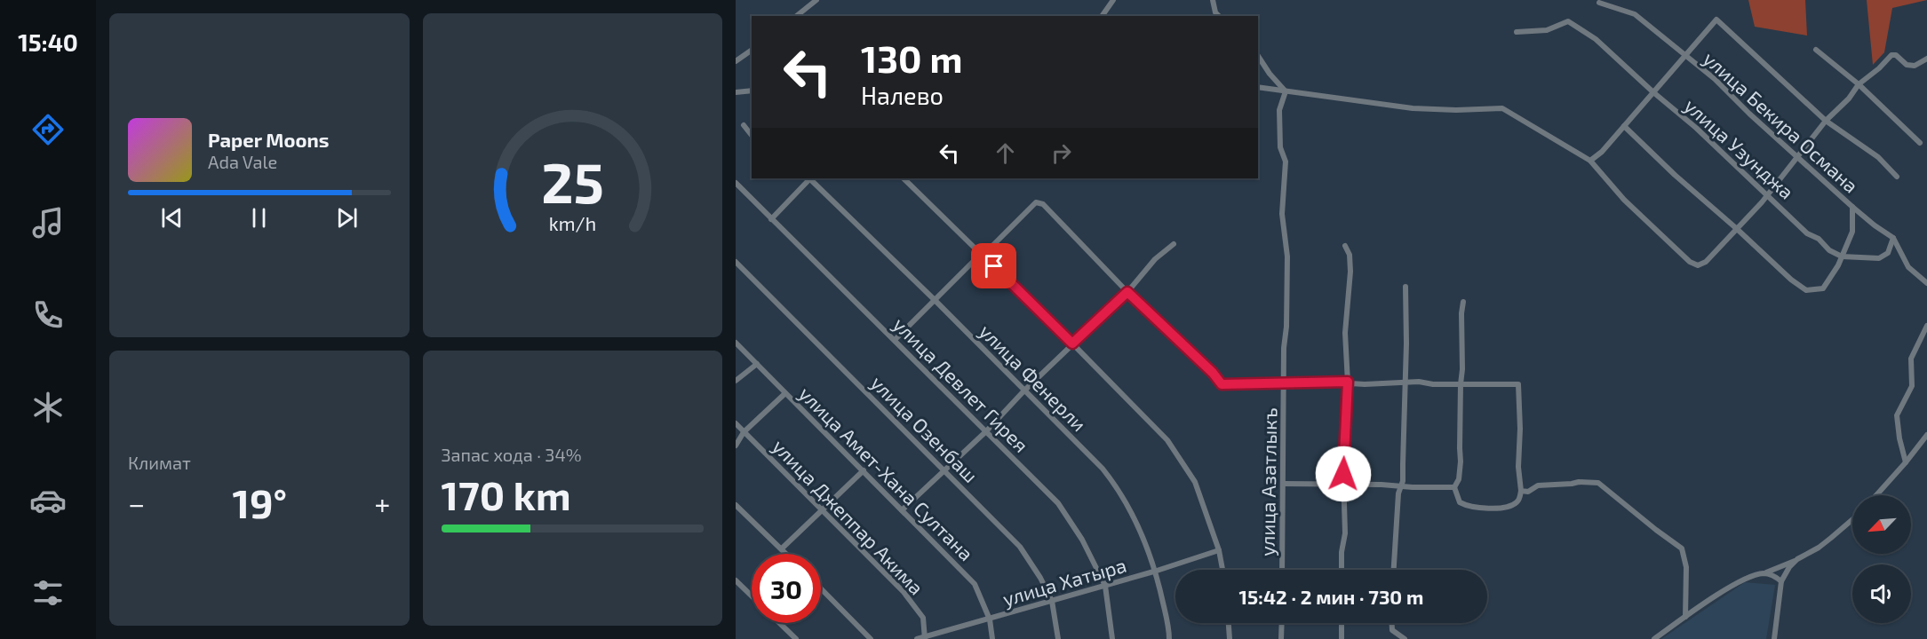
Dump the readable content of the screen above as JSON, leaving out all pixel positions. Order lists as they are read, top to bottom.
{
  "streets": {
    "street": [
      "улица Бекира Османа",
      "улица Узунджа",
      "улица Фенерли",
      "улица Девлет Гирея",
      "улица Озенбаш",
      "улица Амет-Хана Султана",
      "улица Азатлыкъ",
      "улица Джеппар Акима",
      "улица Хатыра"
    ]
  },
  "crossings": [
    ["улица Фенерли", "улица Хатыра"],
    ["улица Девлет Гирея", "улица Хатыра"],
    ["улица Озенбаш", "улица Хатыра"],
    ["улица Амет-Хана Султана", "улица Хатыра"],
    ["улица Джеппар Акима", "улица Хатыра"]
  ],
  "north": "bottom left",
  "page": {
    "tabs": "15:40",
    "turn": ["130 m", "Налево"],
    "song": ["Paper Moons", "Ada Vale"],
    "tile": [
      "Климат",
      ["Запас хода · 34%", "170 km"]
    ],
    "heat": ["−", "19°", "+"],
    "limit": "30",
    "trip": "15:42 · 2 мин · 730 m",
    "gauge": ["25", "km/h"]
  }
}
